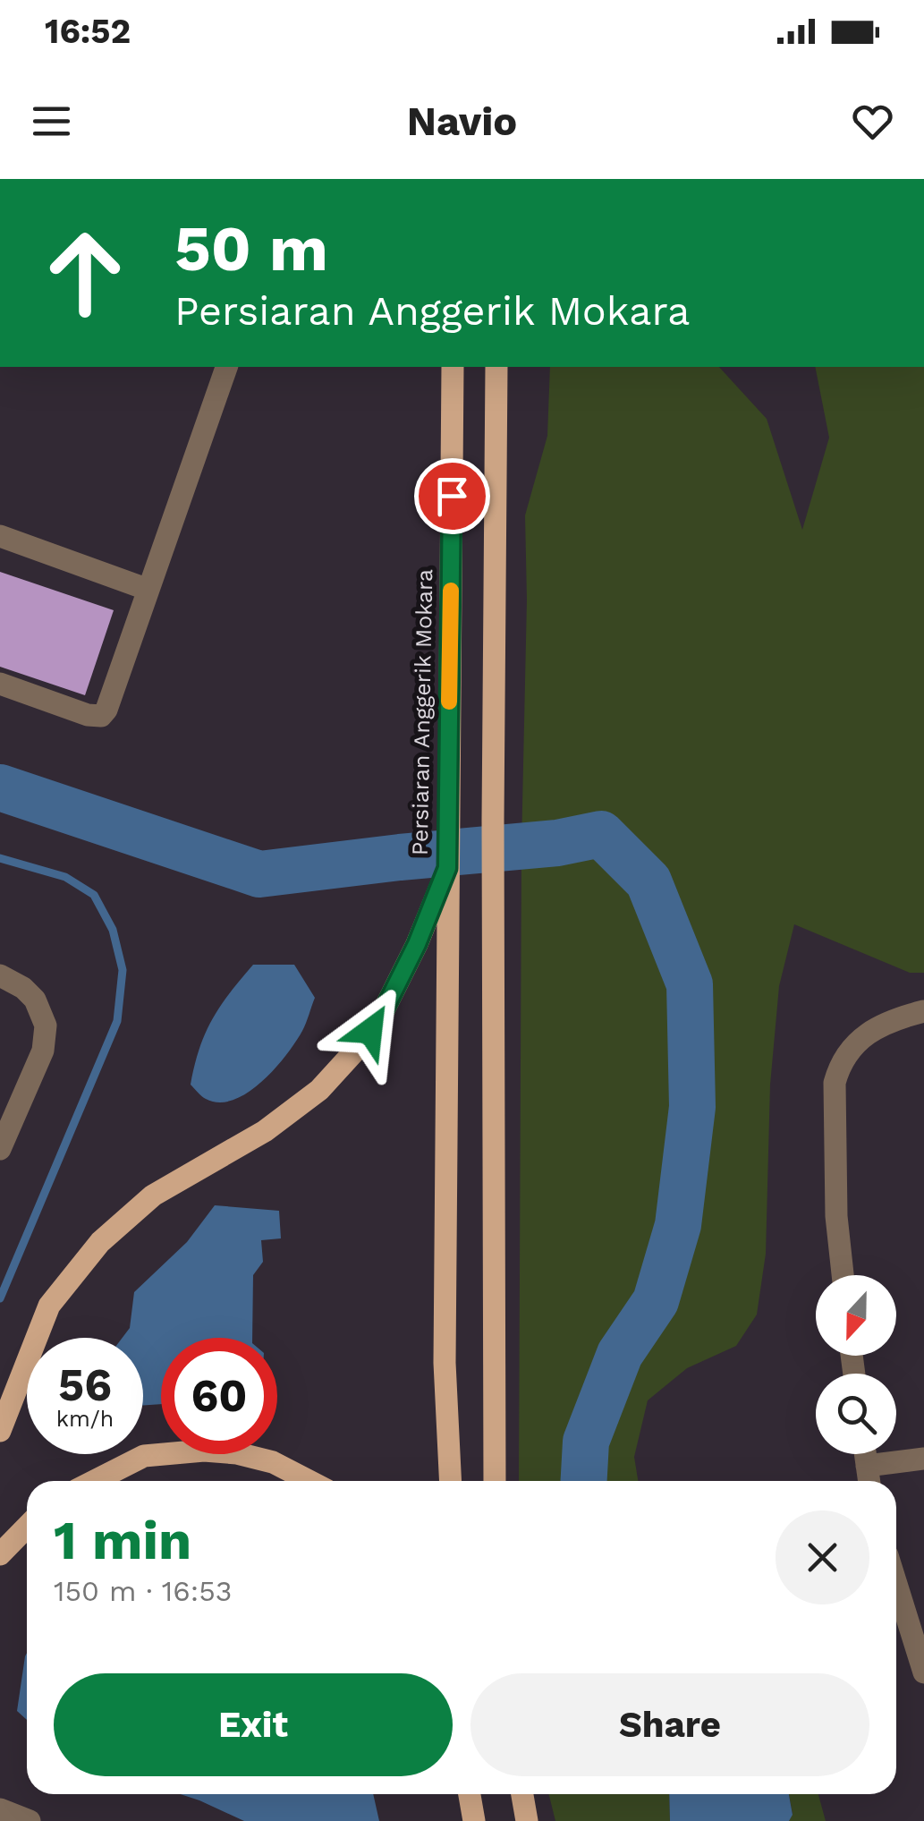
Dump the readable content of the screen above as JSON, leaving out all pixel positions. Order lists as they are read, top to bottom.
{
  "streets": {
    "main road": ["Persiaran Anggerik Mokara"]
  },
  "north": "bottom",
  "page": {
    "status": "16:52",
    "header": "Navio",
    "turn": ["50 m", "Persiaran Anggerik Mokara"],
    "speed": "56 km/h",
    "limit": "60",
    "heading": ["1 min", "150 m · 16:53"],
    "buttons": ["Exit", "Share"]
  }
}
